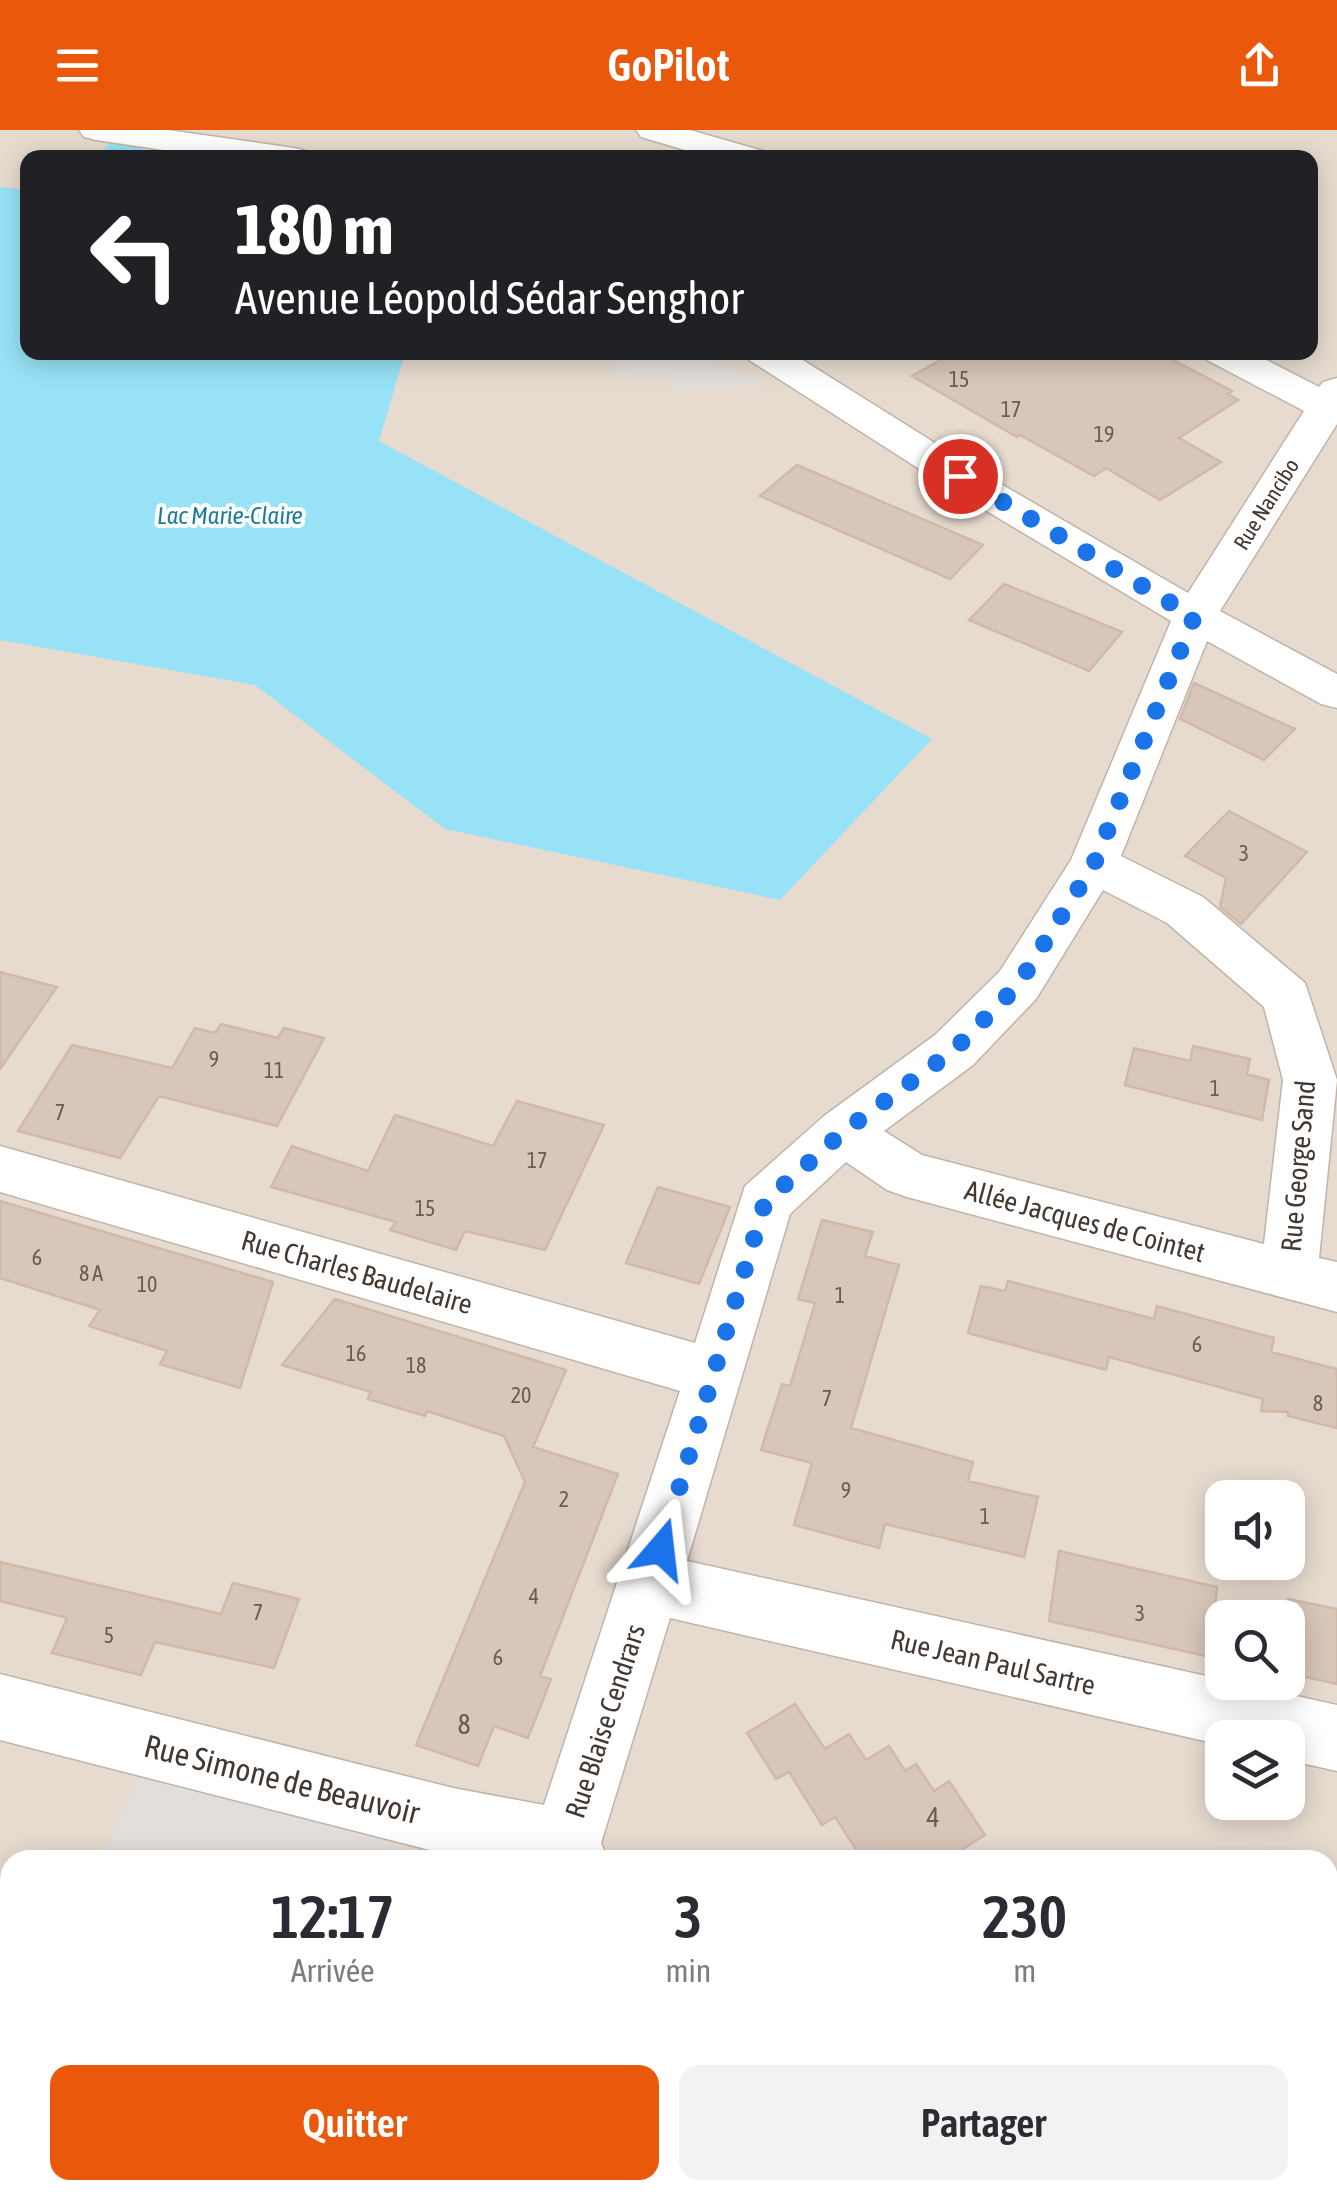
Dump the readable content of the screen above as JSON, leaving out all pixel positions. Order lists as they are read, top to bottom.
{
  "streets": {
    "street": [
      "Rue Nancibo",
      "Rue George Sand",
      "Allée Jacques de Cointet",
      "Rue Charles Baudelaire",
      "Rue Jean Paul Sartre",
      "Rue Blaise Cendrars",
      "Rue Simone de Beauvoir"
    ]
  },
  "crossings": [
    ["Rue Nancibo", "Rue Blaise Cendrars"],
    ["Rue George Sand", "Allée Jacques de Cointet"],
    ["Rue George Sand", "Rue Blaise Cendrars"],
    ["Allée Jacques de Cointet", "Rue Blaise Cendrars"],
    ["Rue Charles Baudelaire", "Rue Blaise Cendrars"],
    ["Rue Jean Paul Sartre", "Rue Blaise Cendrars"]
  ],
  "water": ["Lac Marie-Claire"],
  "house_numbers": [
    "15",
    "17",
    "19",
    "3",
    "9",
    "11",
    "1",
    "7",
    "17",
    "15",
    "6",
    "8 A",
    "10",
    "1",
    "6",
    "16",
    "18",
    "20",
    "7",
    "8",
    "9",
    "2",
    "1",
    "4",
    "7",
    "3",
    "5",
    "6",
    "8",
    "4"
  ],
  "page": {
    "header": "GoPilot",
    "turn": ["180 m", "Avenue Léopold Sédar Senghor"],
    "eta": [
      "12:17",
      "Arrivée",
      "3",
      "min",
      "230",
      "m"
    ],
    "buttons": ["Quitter", "Partager"]
  }
}
